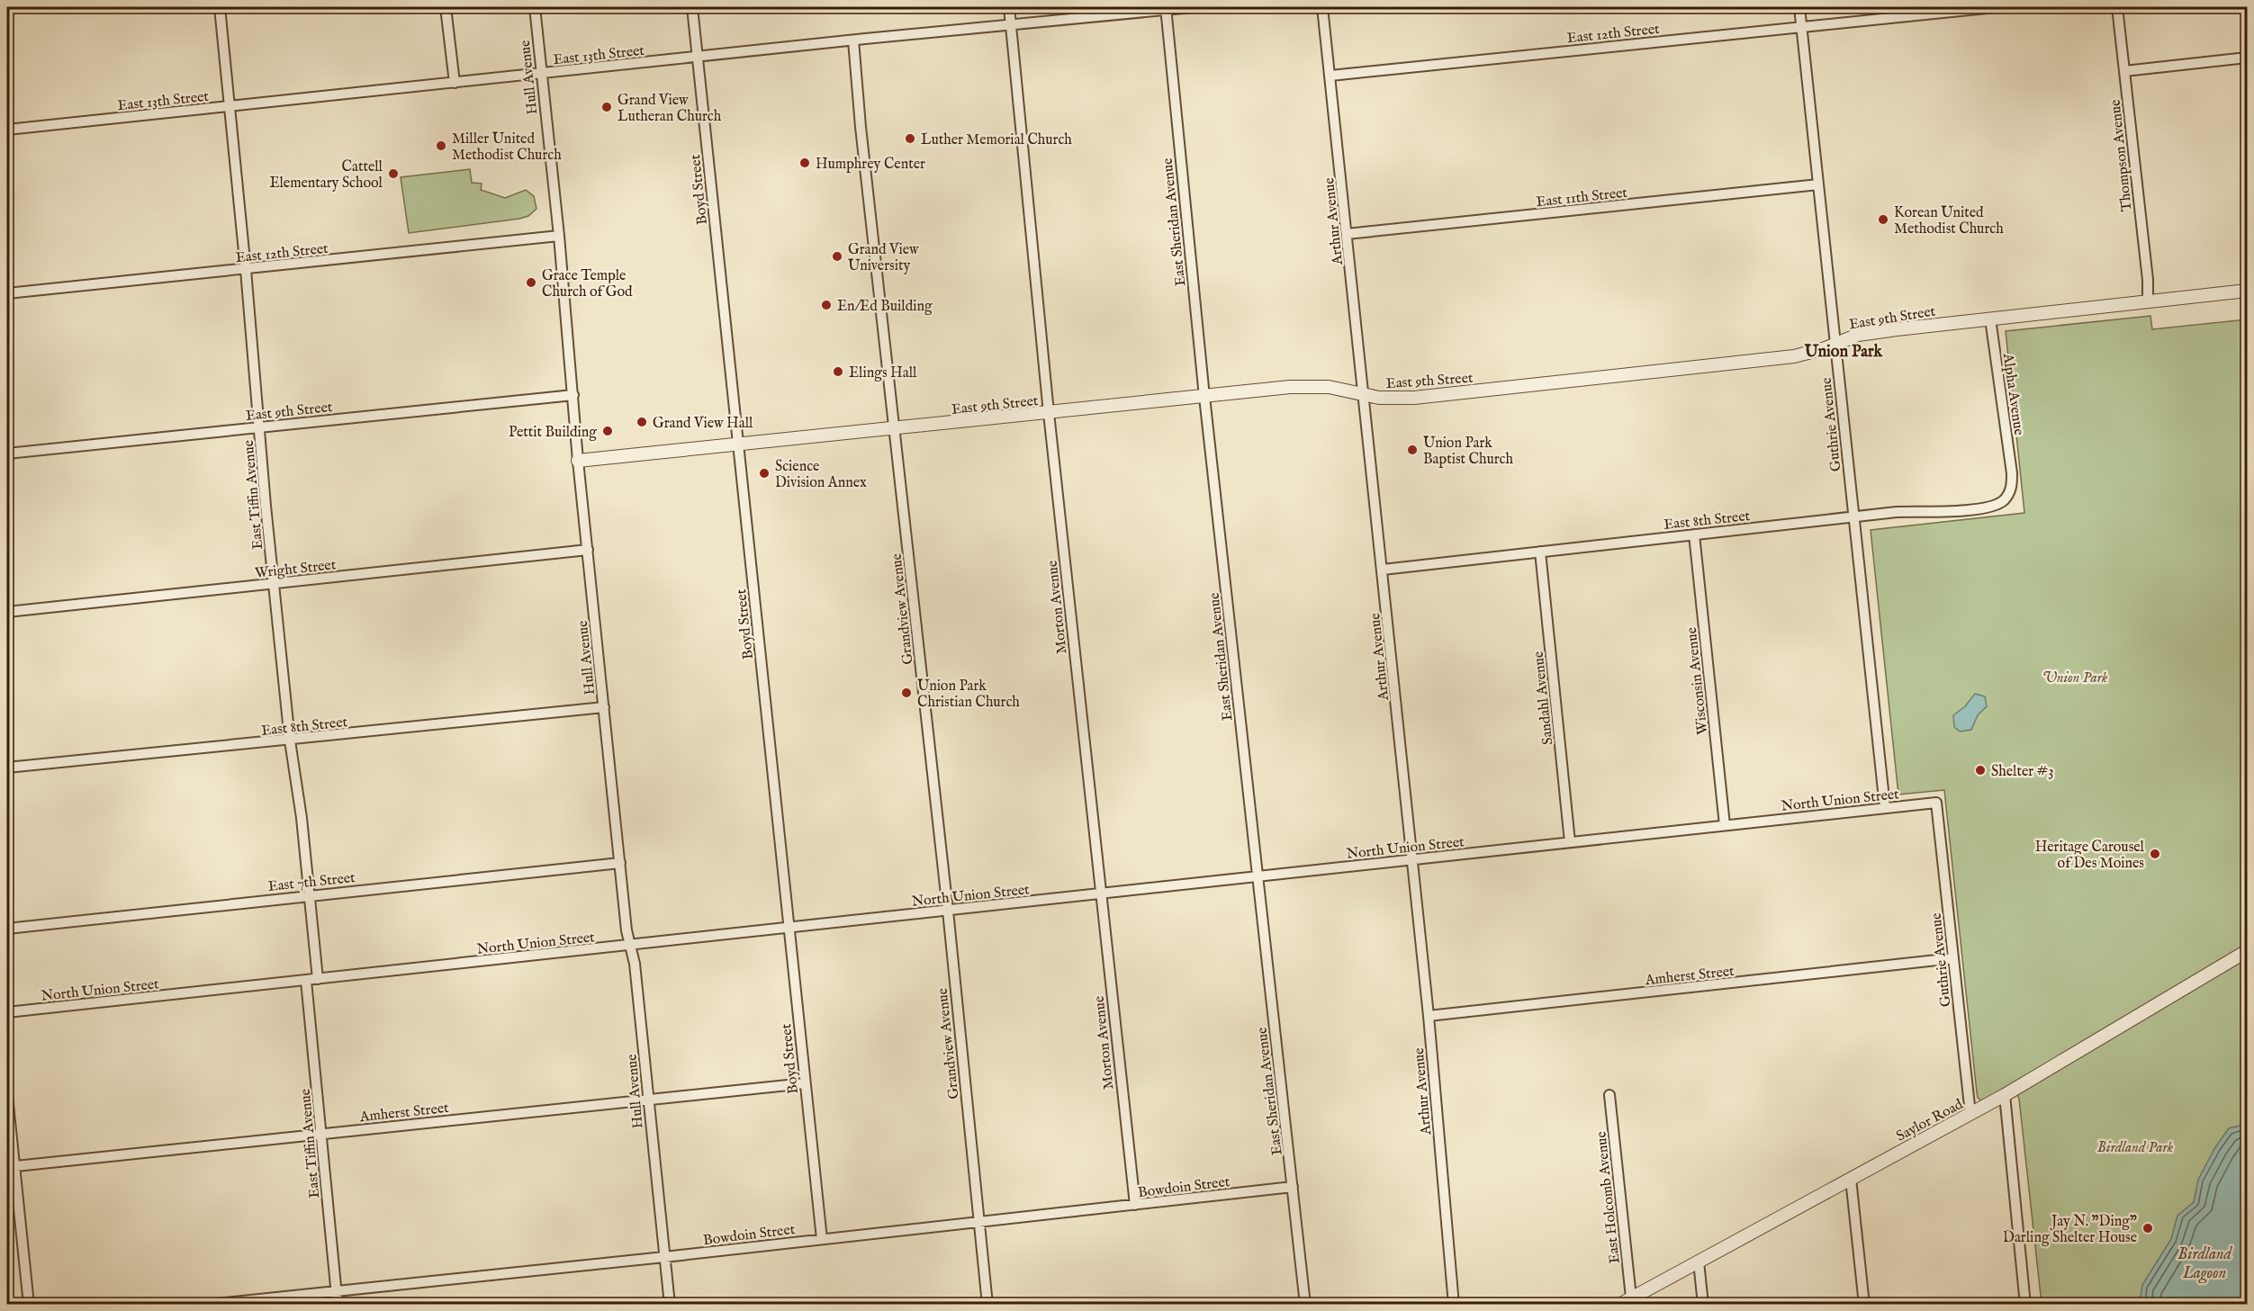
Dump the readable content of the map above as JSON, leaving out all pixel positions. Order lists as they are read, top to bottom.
{
  "streets": {
    "street": [
      "East 12th Street",
      "East 13th Street",
      "Hull Avenue",
      "Thompson Avenue",
      "Boyd Street",
      "East 11th Street",
      "Arthur Avenue",
      "East Sheridan Avenue",
      "East 9th Street",
      "Alpha Avenue",
      "Guthrie Avenue",
      "East Tiffin Avenue",
      "East 8th Street",
      "Wright Street",
      "Morton Avenue",
      "Grandview Avenue",
      "Wisconsin Avenue",
      "Sandahl Avenue",
      "North Union Street",
      "East 7th Street",
      "Amherst Street",
      "Saylor Road",
      "Bowdoin Street",
      "East Holcomb Avenue"
    ]
  },
  "crossings": [
    ["East 12th Street", "Hull Avenue"],
    ["East 12th Street", "Arthur Avenue"],
    ["East 12th Street", "Guthrie Avenue"],
    ["East 12th Street", "East Tiffin Avenue"],
    ["East 13th Street", "Hull Avenue"],
    ["East 13th Street", "Boyd Street"],
    ["East 13th Street", "East Sheridan Avenue"],
    ["East 13th Street", "East Tiffin Avenue"],
    ["East 13th Street", "Morton Avenue"],
    ["East 13th Street", "Grandview Avenue"],
    ["Hull Avenue", "East 9th Street"],
    ["Hull Avenue", "East 8th Street"],
    ["Hull Avenue", "Wright Street"],
    ["Hull Avenue", "North Union Street"],
    ["Hull Avenue", "East 7th Street"],
    ["Hull Avenue", "Amherst Street"],
    ["Hull Avenue", "Bowdoin Street"],
    ["Thompson Avenue", "East 9th Street"],
    ["Boyd Street", "East 9th Street"],
    ["Boyd Street", "North Union Street"],
    ["Boyd Street", "Amherst Street"],
    ["Boyd Street", "Bowdoin Street"],
    ["East 11th Street", "Arthur Avenue"],
    ["East 11th Street", "Guthrie Avenue"],
    ["Arthur Avenue", "East 9th Street"],
    ["Arthur Avenue", "East 8th Street"],
    ["Arthur Avenue", "North Union Street"],
    ["Arthur Avenue", "Amherst Street"],
    ["East Sheridan Avenue", "East 9th Street"],
    ["East Sheridan Avenue", "North Union Street"],
    ["East Sheridan Avenue", "Bowdoin Street"],
    ["East 9th Street", "Alpha Avenue"],
    ["East 9th Street", "Guthrie Avenue"],
    ["East 9th Street", "East Tiffin Avenue"],
    ["East 9th Street", "Morton Avenue"],
    ["East 9th Street", "Grandview Avenue"],
    ["Alpha Avenue", "East 8th Street"],
    ["Guthrie Avenue", "East 8th Street"],
    ["Guthrie Avenue", "North Union Street"],
    ["Guthrie Avenue", "Amherst Street"],
    ["Guthrie Avenue", "Saylor Road"],
    ["East Tiffin Avenue", "East 8th Street"],
    ["East Tiffin Avenue", "Wright Street"],
    ["East Tiffin Avenue", "North Union Street"],
    ["East Tiffin Avenue", "East 7th Street"],
    ["East Tiffin Avenue", "Amherst Street"],
    ["East Tiffin Avenue", "Bowdoin Street"],
    ["East 8th Street", "Wisconsin Avenue"],
    ["East 8th Street", "Sandahl Avenue"],
    ["Morton Avenue", "North Union Street"],
    ["Morton Avenue", "Bowdoin Street"],
    ["Grandview Avenue", "North Union Street"],
    ["Grandview Avenue", "Bowdoin Street"],
    ["Wisconsin Avenue", "North Union Street"],
    ["Sandahl Avenue", "North Union Street"],
    ["Saylor Road", "East Holcomb Avenue"]
  ],
  "districts": ["Union Park"],
  "water": ["Birdland Lagoon"],
  "parks": ["Union Park", "Birdland Park"],
  "places": [
    "Grand View Lutheran Church",
    "Luther Memorial Church",
    "Miller United Methodist Church",
    "Humphrey Center",
    "Cattell Elementary School",
    "Korean United Methodist Church",
    "Grand View University",
    "Grace Temple Church of God",
    "En/Ed Building",
    "Elings Hall",
    "Grand View Hall",
    "Pettit Building",
    "Union Park Baptist Church",
    "Science Division Annex",
    "Union Park Christian Church",
    "Shelter #3",
    "Heritage Carousel of Des Moines",
    "Jay N. \"Ding\" Darling Shelter House"
  ]
}
